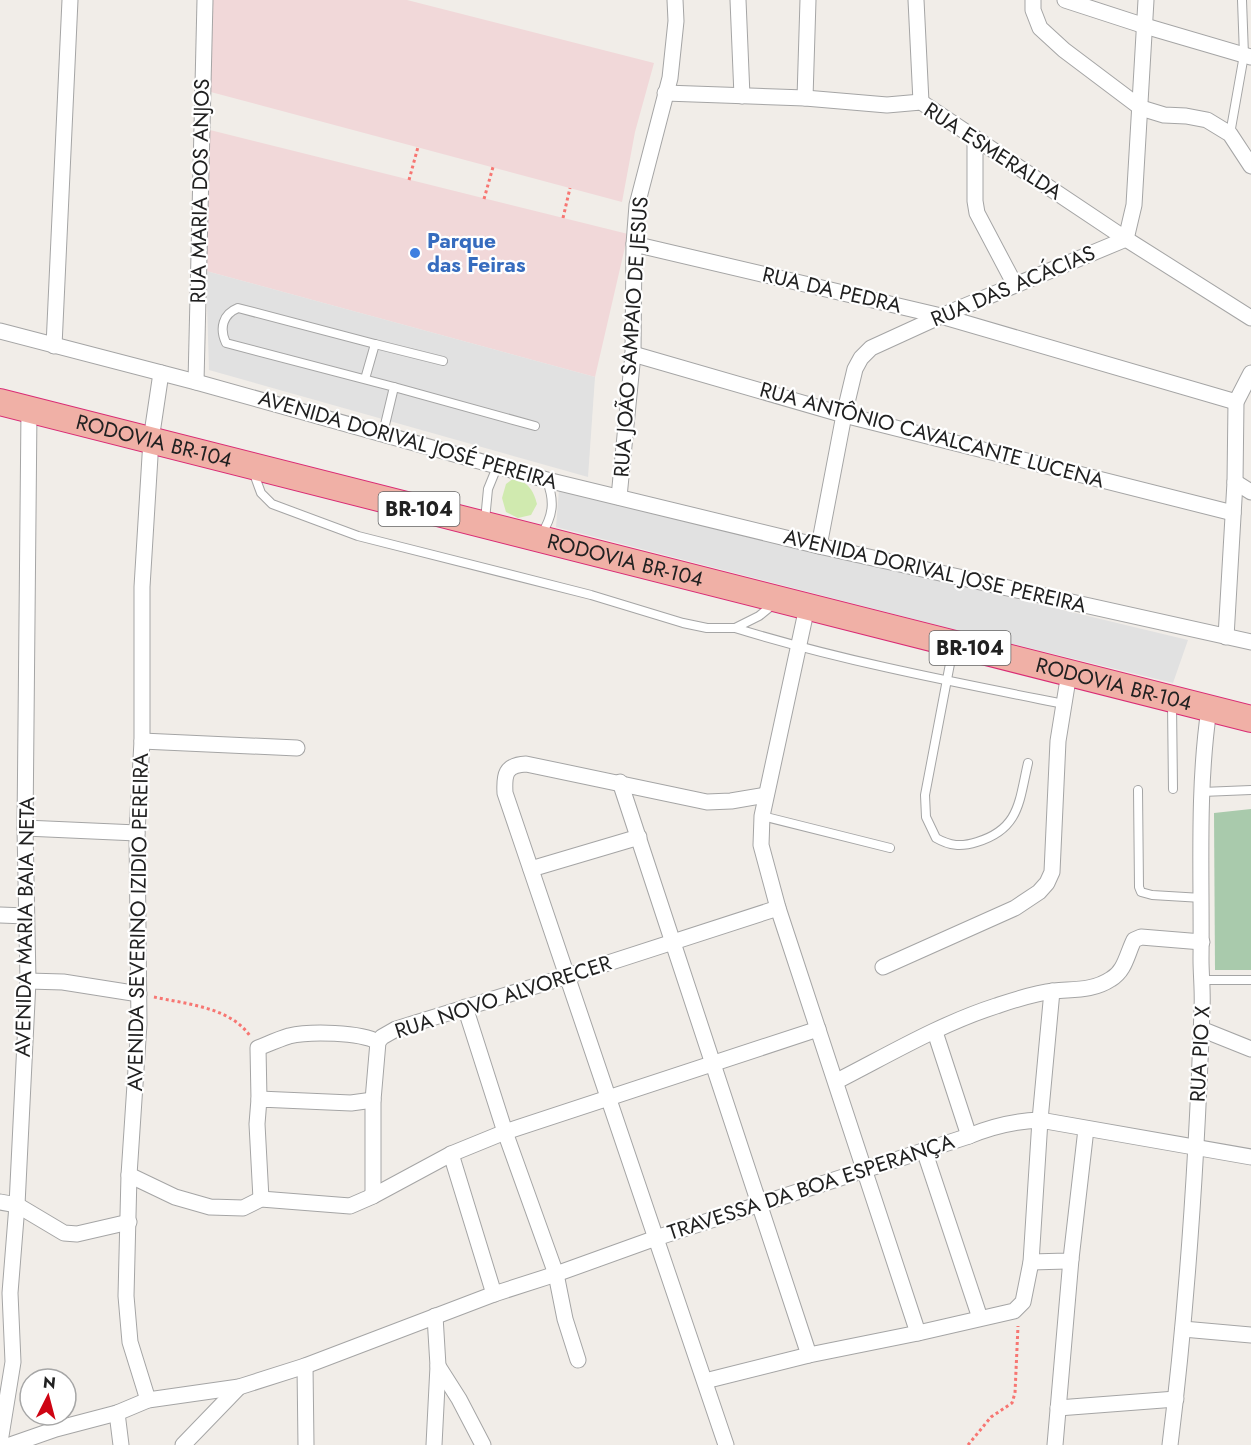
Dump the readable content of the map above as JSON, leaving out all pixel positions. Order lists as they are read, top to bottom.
{
  "streets": {
    "highway": ["RODOVIA BR-104", "BR-104"],
    "street": [
      "RUA ESMERALDA",
      "RUA MARIA DOS ANJOS",
      "RUA DAS ACÁCIAS",
      "RUA DA PEDRA",
      "RUA JOÃO SAMPAIO DE JESUS",
      "RUA ANTÔNIO CAVALCANTE LUCENA",
      "AVENIDA DORIVAL JOSÉ PEREIRA",
      "AVENIDA DORIVAL JOSE PEREIRA",
      "AVENIDA SEVERINO IZIDIO PEREIRA",
      "AVENIDA MARIA BAIA NETA",
      "RUA NOVO ALVORECER",
      "RUA PIO X",
      "TRAVESSA DA BOA ESPERANÇA"
    ]
  },
  "crossings": [
    ["RUA ESMERALDA", "RUA DAS ACÁCIAS"],
    ["RUA ESMERALDA", "RUA JOÃO SAMPAIO DE JESUS"],
    ["RUA MARIA DOS ANJOS", "AVENIDA DORIVAL JOSÉ PEREIRA"],
    ["RUA DAS ACÁCIAS", "RUA DA PEDRA"],
    ["RUA DAS ACÁCIAS", "RUA ANTÔNIO CAVALCANTE LUCENA"],
    ["RUA DAS ACÁCIAS", "AVENIDA DORIVAL JOSE PEREIRA"],
    ["RUA DA PEDRA", "RUA JOÃO SAMPAIO DE JESUS"],
    ["RUA JOÃO SAMPAIO DE JESUS", "RUA ANTÔNIO CAVALCANTE LUCENA"],
    ["RUA JOÃO SAMPAIO DE JESUS", "AVENIDA DORIVAL JOSÉ PEREIRA"],
    ["RUA JOÃO SAMPAIO DE JESUS", "AVENIDA DORIVAL JOSE PEREIRA"],
    ["AVENIDA DORIVAL JOSÉ PEREIRA", "RODOVIA BR-104"],
    ["AVENIDA DORIVAL JOSÉ PEREIRA", "AVENIDA DORIVAL JOSE PEREIRA"],
    ["AVENIDA DORIVAL JOSÉ PEREIRA", "AVENIDA SEVERINO IZIDIO PEREIRA"],
    ["RODOVIA BR-104", "AVENIDA SEVERINO IZIDIO PEREIRA"],
    ["RODOVIA BR-104", "AVENIDA MARIA BAIA NETA"],
    ["RODOVIA BR-104", "RUA PIO X"],
    ["AVENIDA SEVERINO IZIDIO PEREIRA", "TRAVESSA DA BOA ESPERANÇA"],
    ["RUA PIO X", "TRAVESSA DA BOA ESPERANÇA"]
  ],
  "places": ["Parque das Feiras"],
  "north": "top"
}
